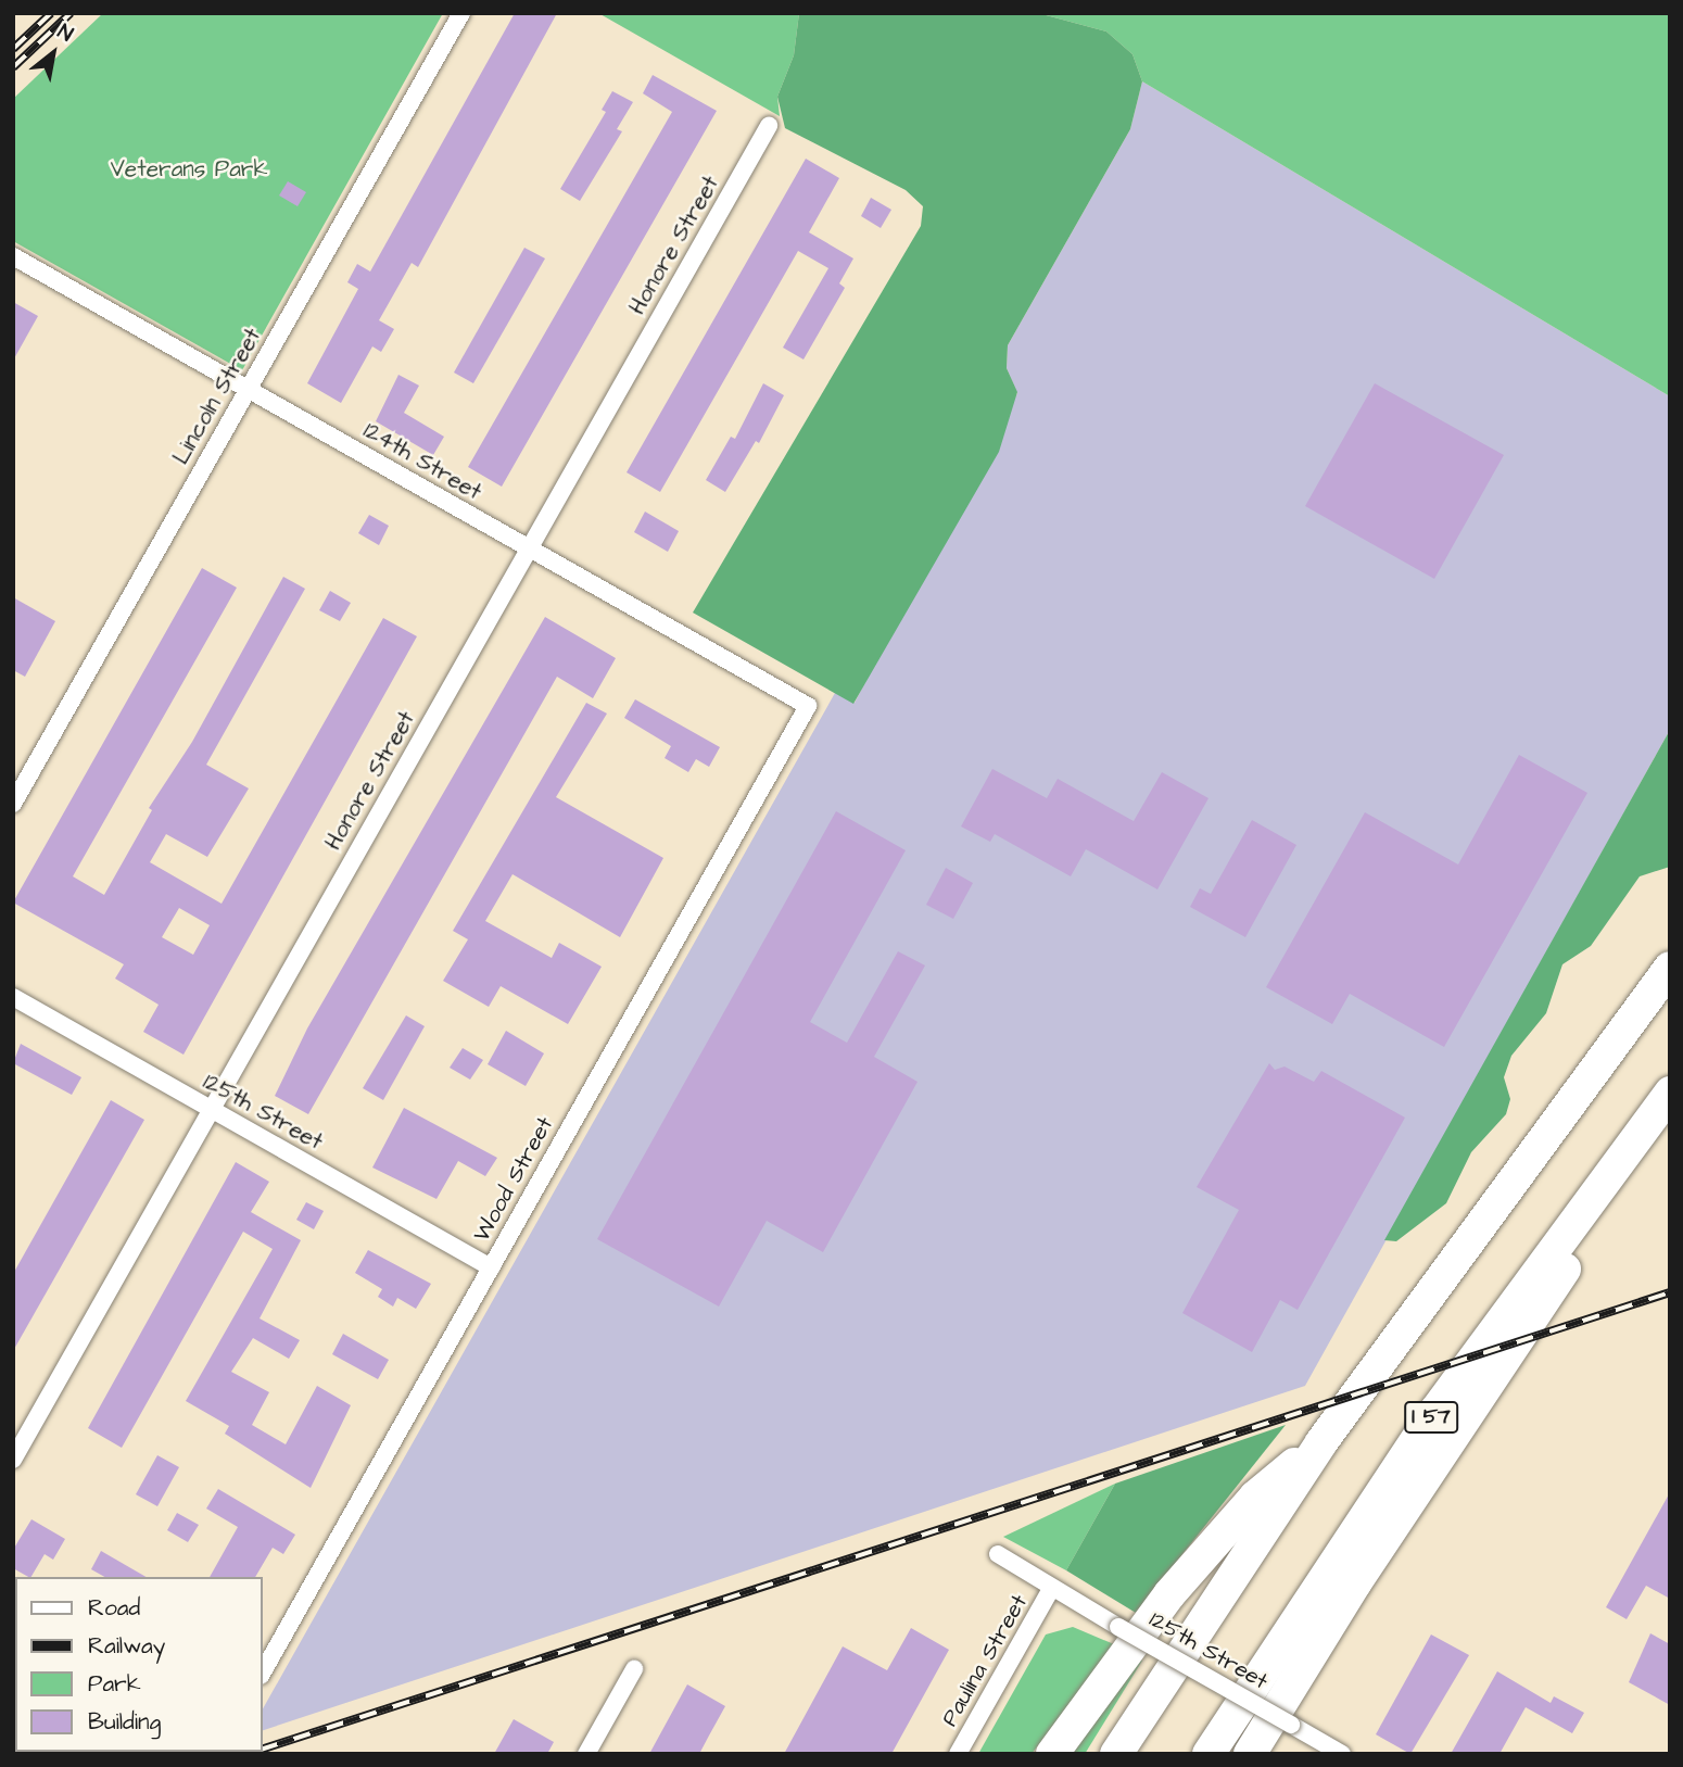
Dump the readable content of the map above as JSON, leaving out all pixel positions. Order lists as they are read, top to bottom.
{
  "streets": {
    "highway": ["I 57"],
    "street": [
      "Honore Street",
      "Lincoln Street",
      "124th Street",
      "125th Street",
      "Wood Street",
      "Paulina Street"
    ]
  },
  "crossings": [
    ["Honore Street", "124th Street"],
    ["Honore Street", "125th Street"],
    ["Lincoln Street", "124th Street"],
    ["124th Street", "Wood Street"],
    ["125th Street", "Wood Street"],
    ["125th Street", "Paulina Street"]
  ],
  "parks": ["Veterans Park"],
  "legend": [
    "Road",
    "Railway",
    "Park",
    "Building"
  ],
  "north": "top right"
}
